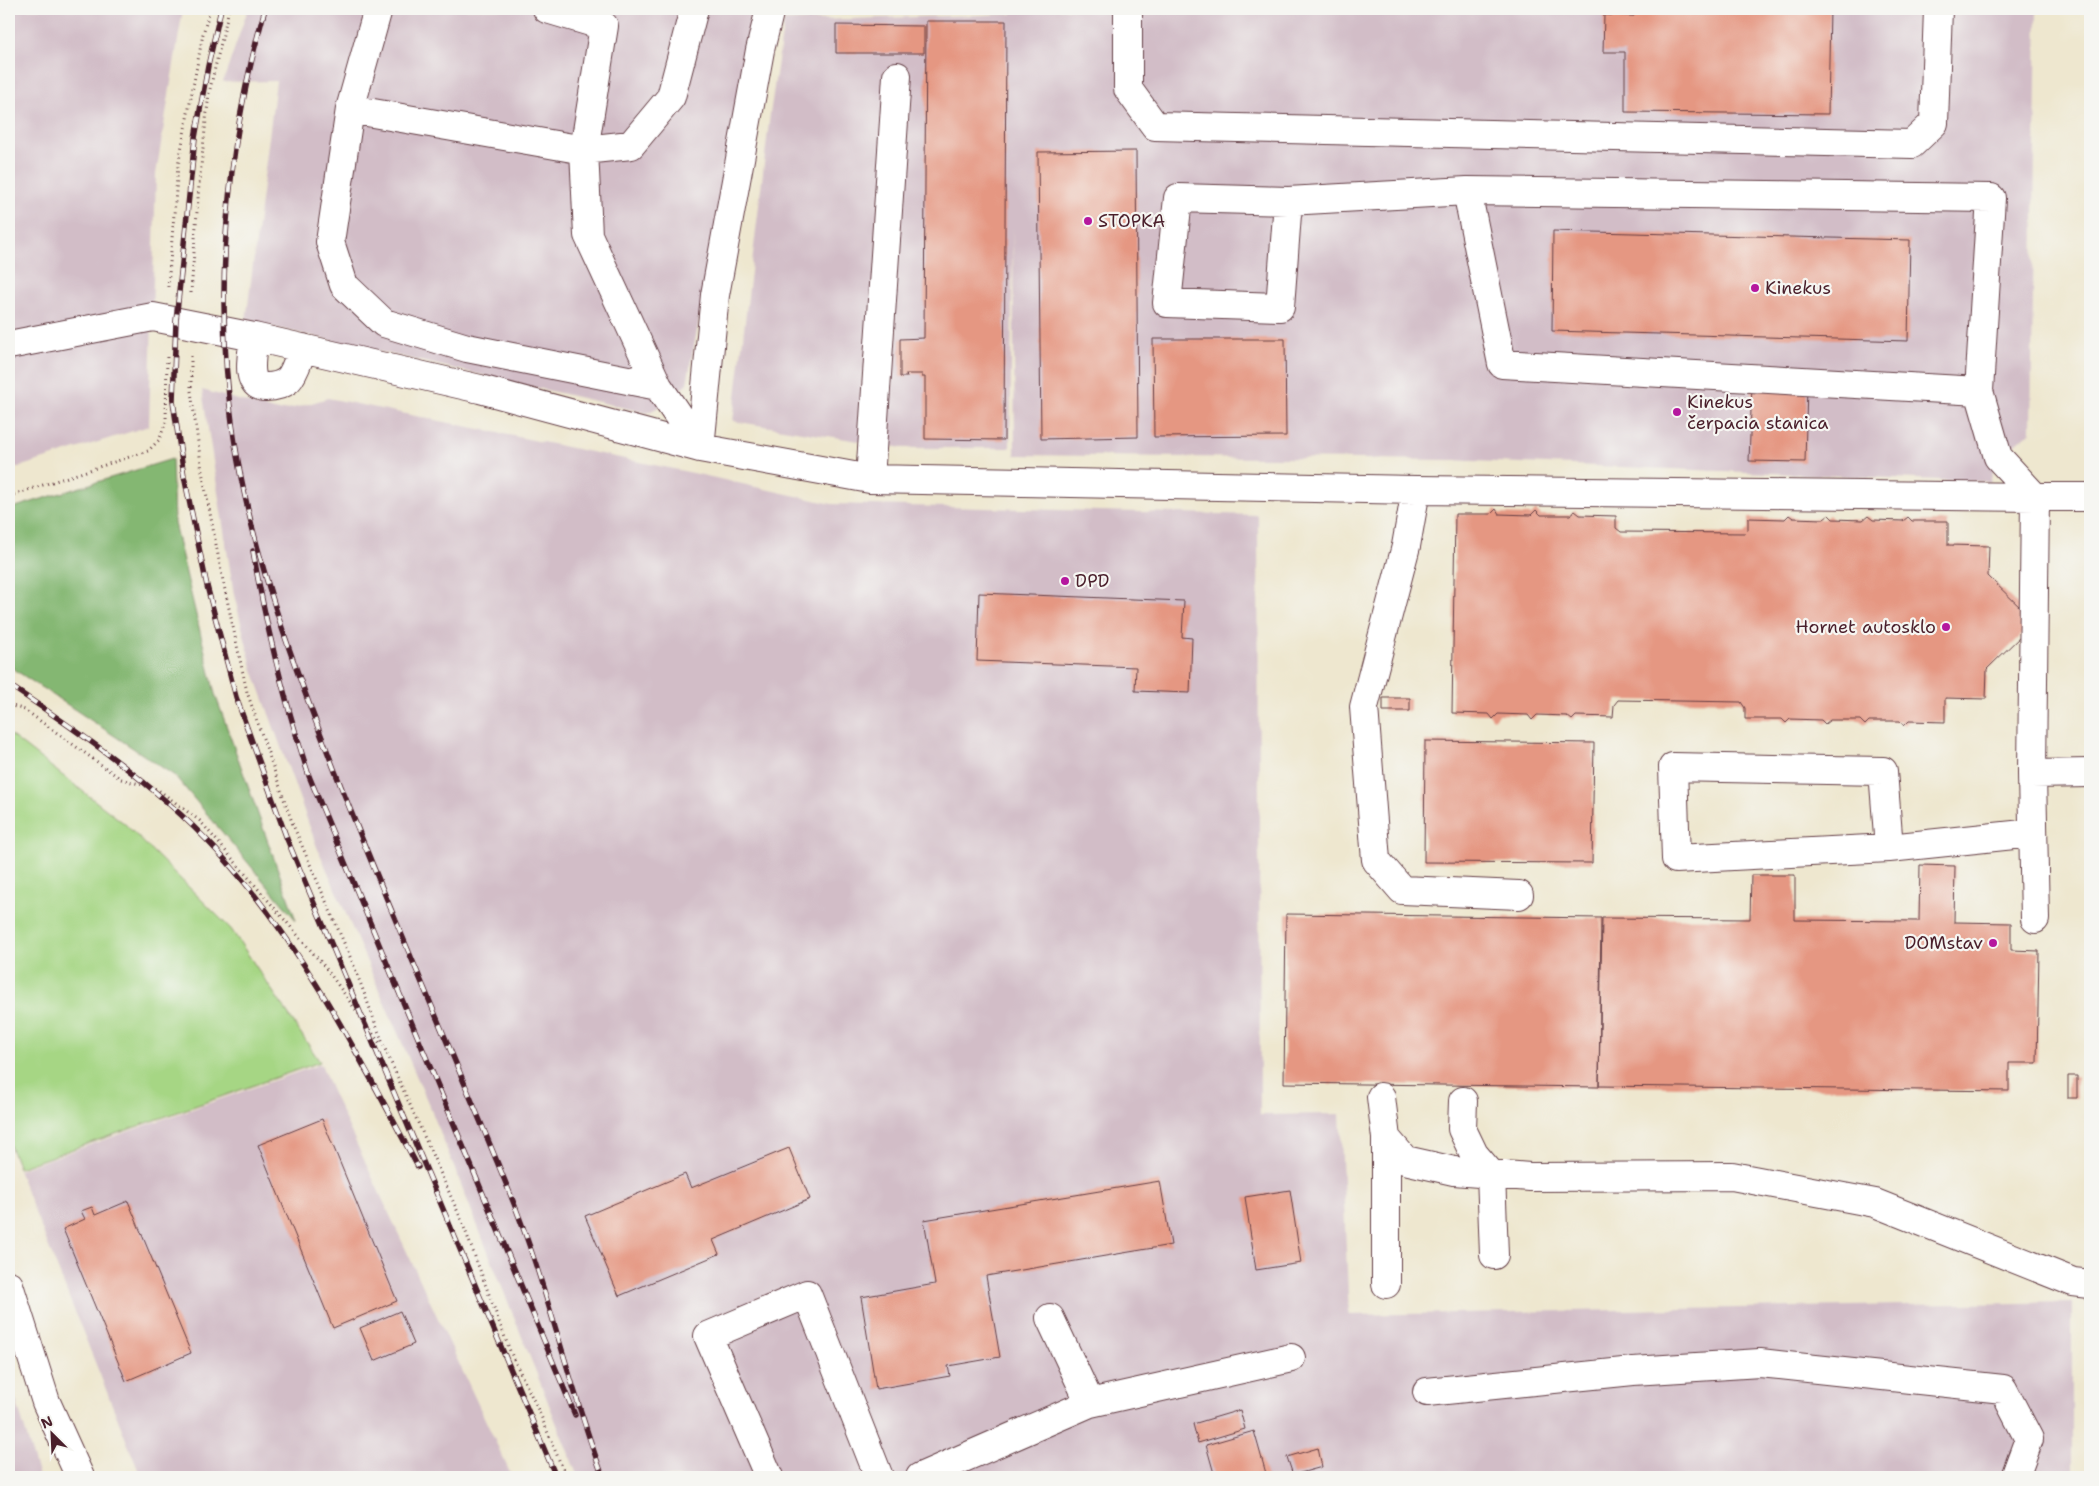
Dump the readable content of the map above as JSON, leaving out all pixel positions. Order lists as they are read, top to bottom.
{
  "places": [
    "STOPKA",
    "Kinekus",
    "Kinekus čerpacia stanica",
    "DPD",
    "Hornet autosklo",
    "DOMstav"
  ],
  "north": "top left"
}
